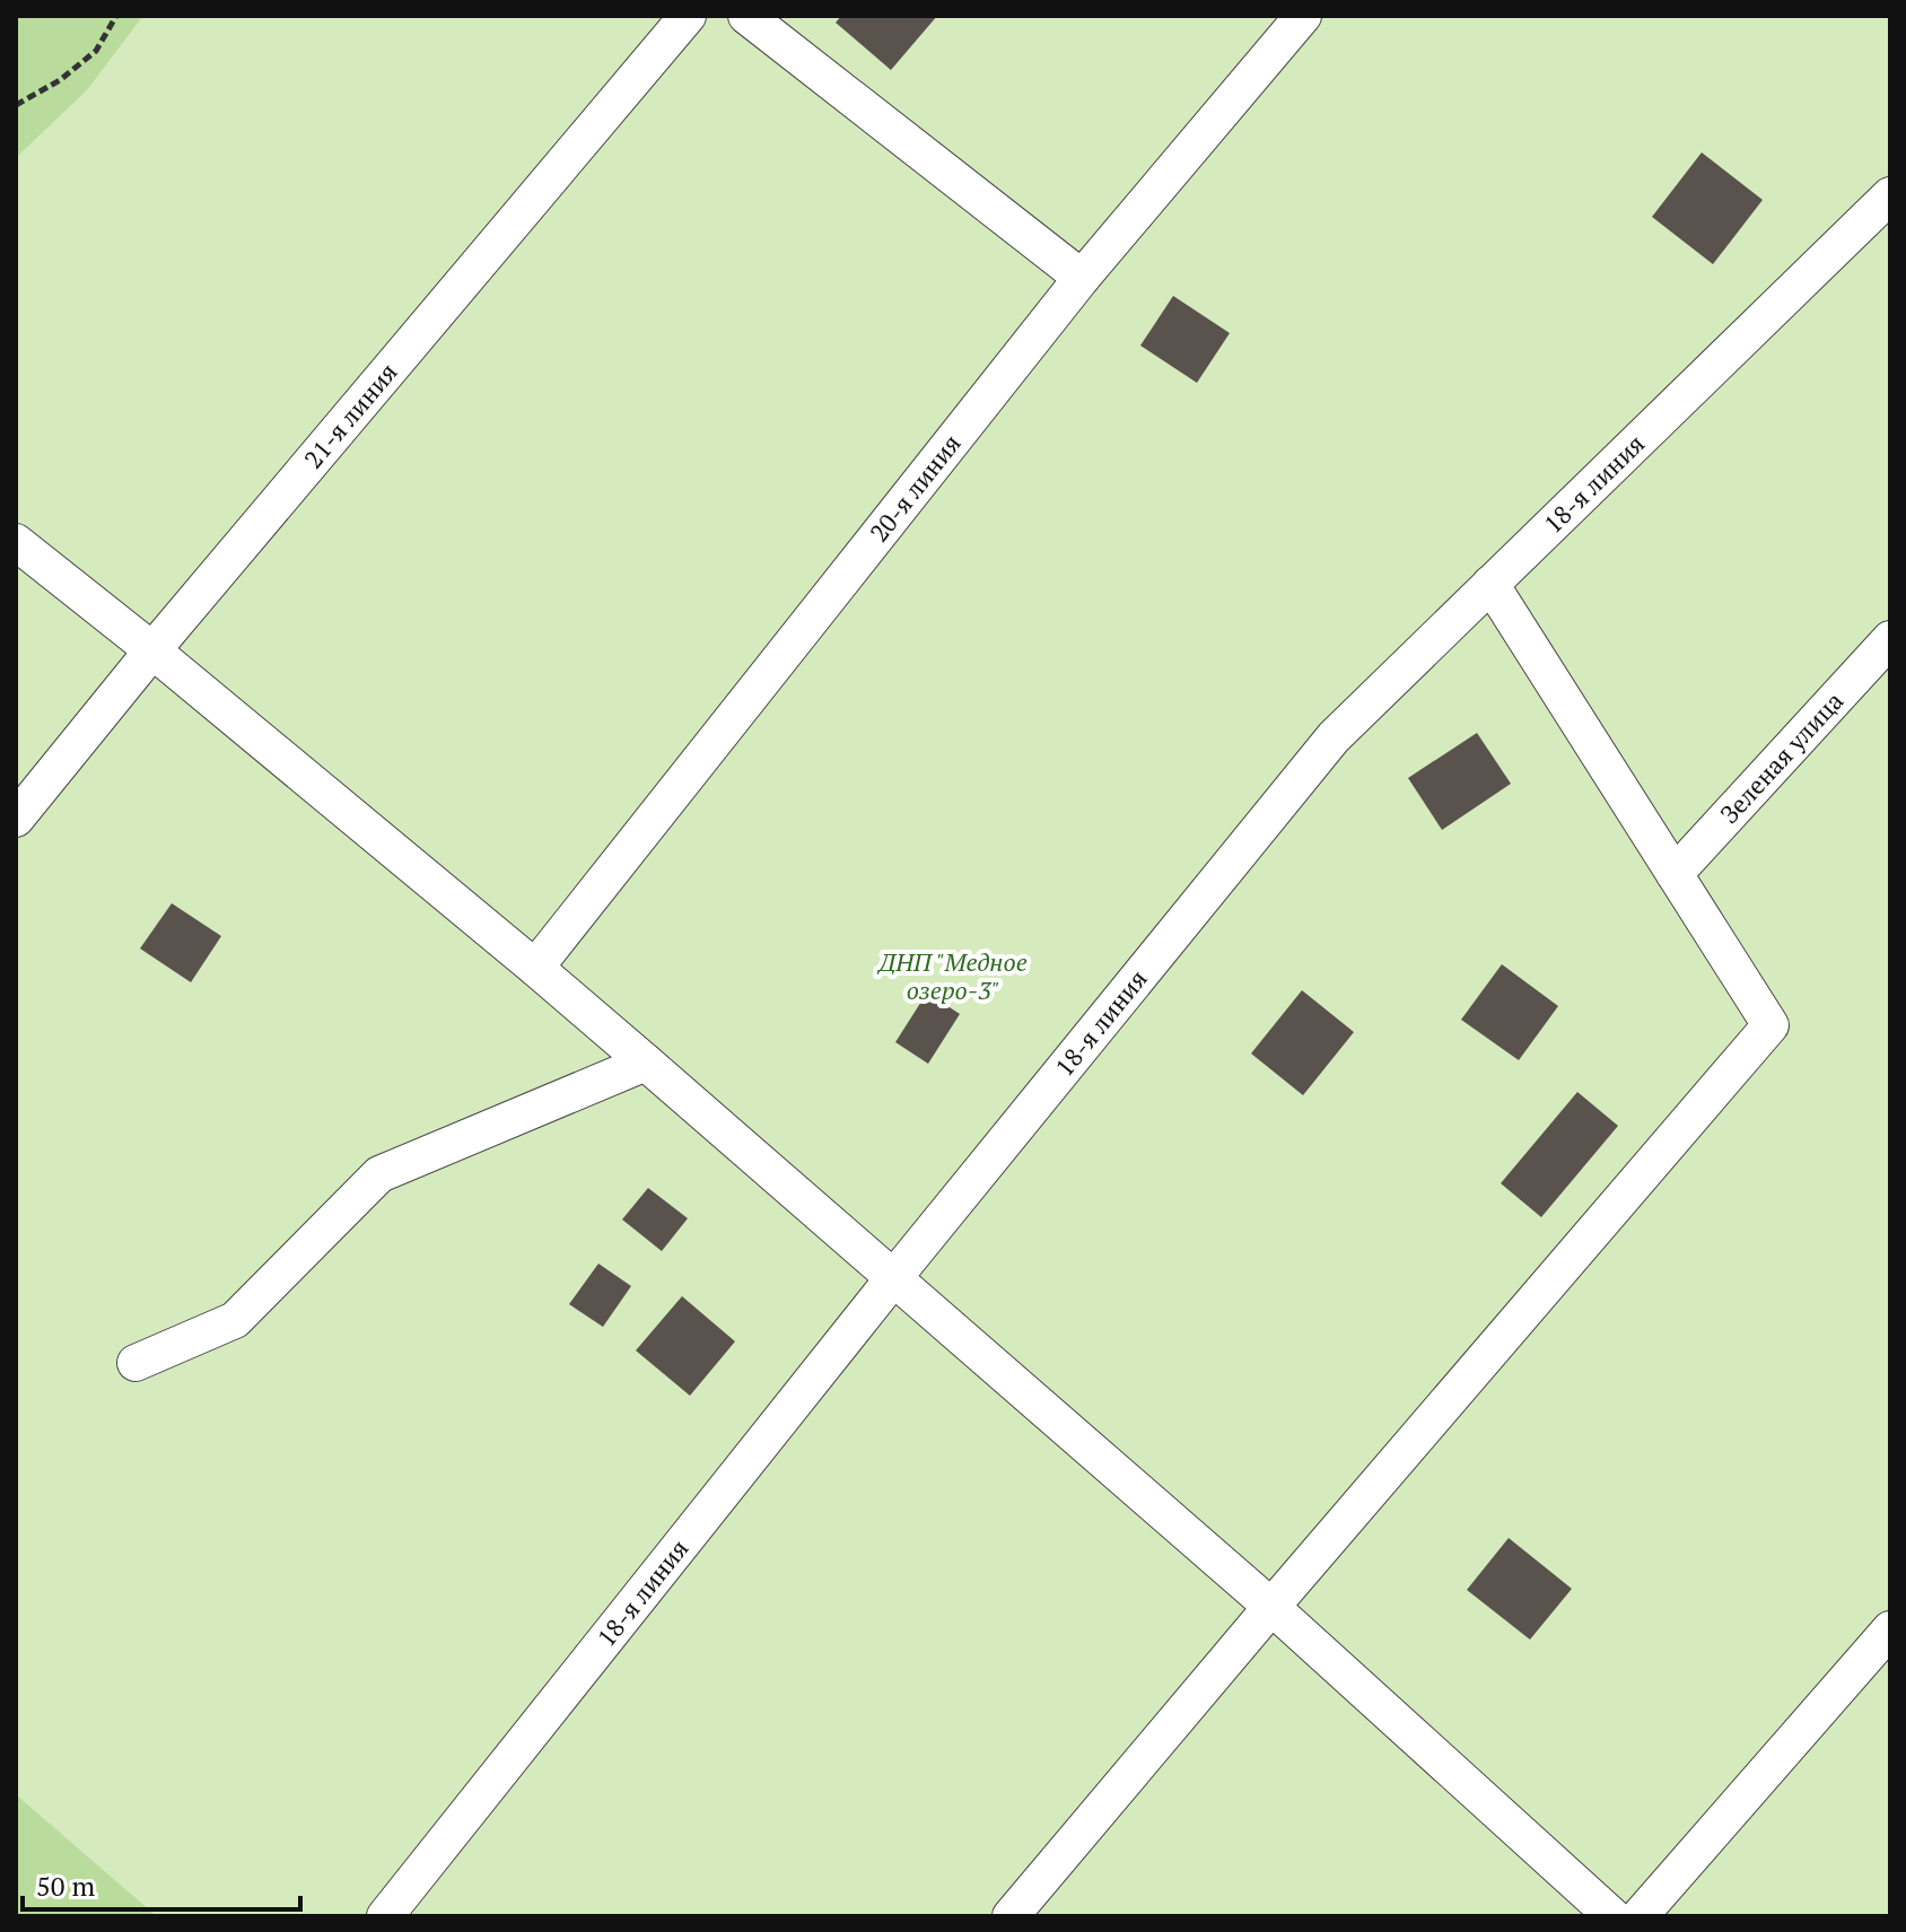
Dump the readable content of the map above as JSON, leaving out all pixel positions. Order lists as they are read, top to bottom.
{
  "streets": {
    "street": [
      "21-я линия",
      "18-я линия",
      "20-я линия",
      "Зеленая улица"
    ]
  },
  "parks": ["ДНП \"Медное озеро-3\""],
  "scale_bar": "50 m"
}
